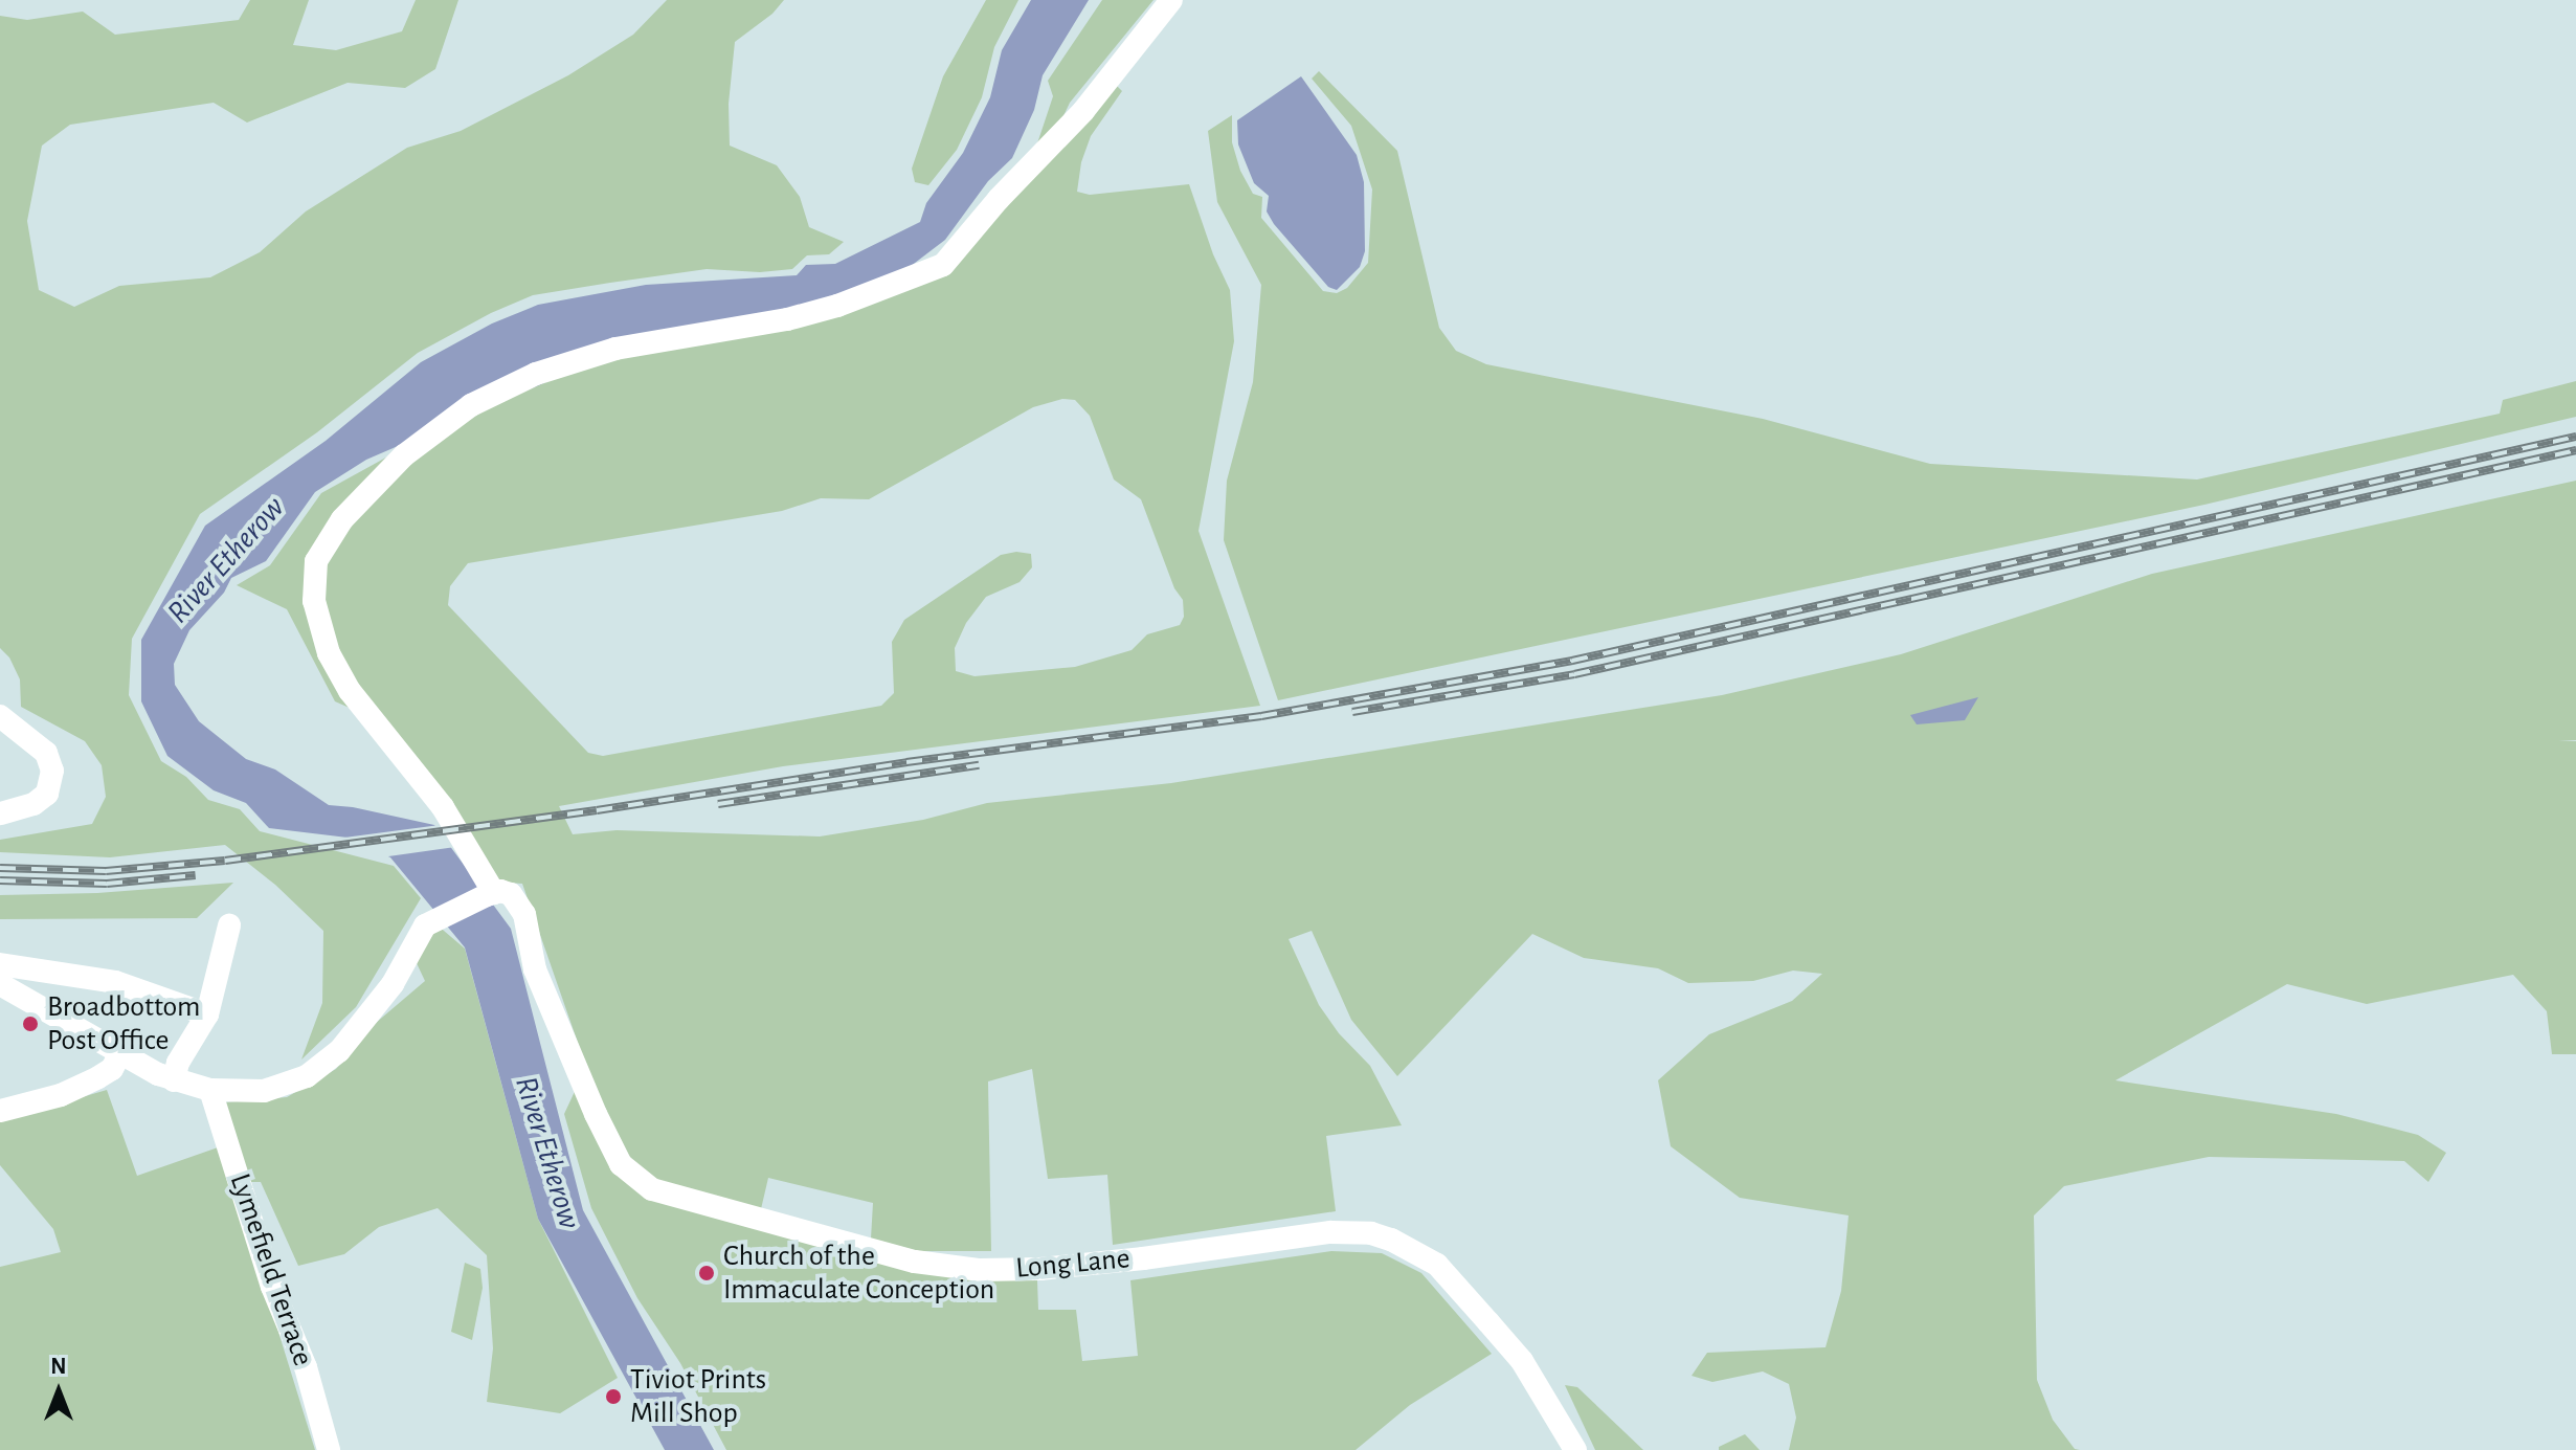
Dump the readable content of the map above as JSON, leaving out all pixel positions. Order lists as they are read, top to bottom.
{
  "streets": {
    "street": ["Long Lane", "Lymefield Terrace"]
  },
  "water": ["River Etherow"],
  "places": ["Broadbottom Post Office", "Church of the Immaculate Conception", "Tiviot Prints Mill Shop"],
  "north": "top"
}
